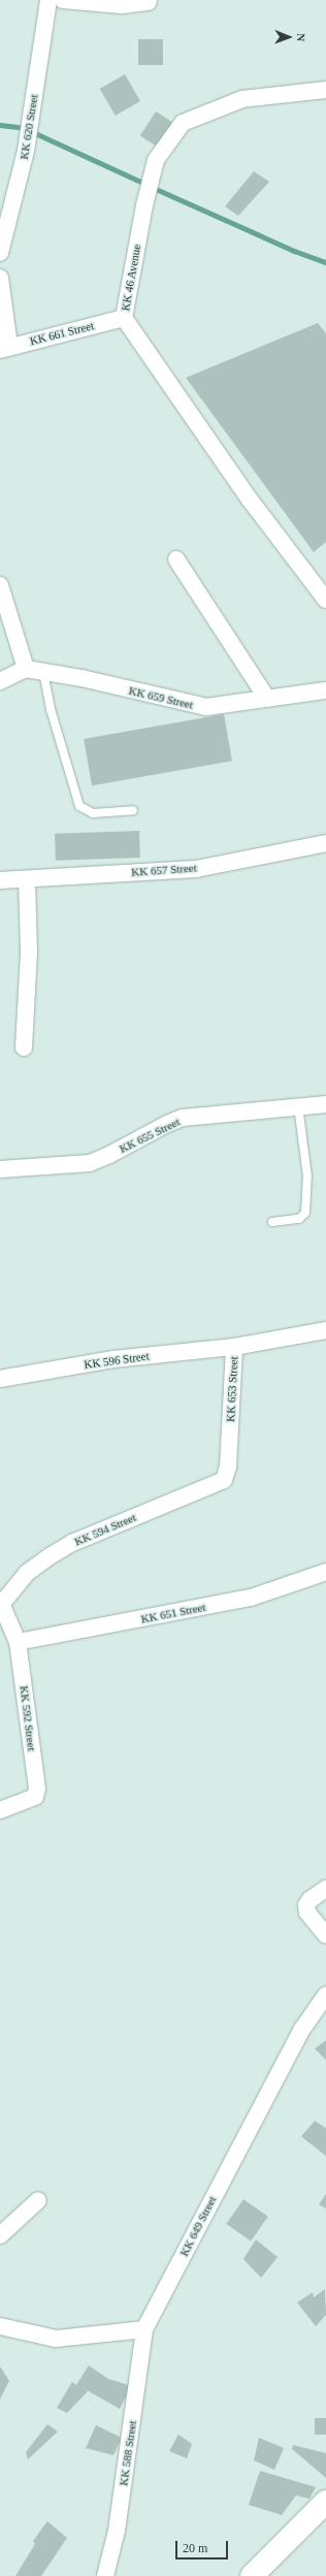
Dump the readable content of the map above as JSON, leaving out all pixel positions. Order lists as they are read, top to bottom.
{
  "streets": {
    "street": [
      "KK 620 Street",
      "KK 46 Avenue",
      "KK 661 Street",
      "KK 659 Street",
      "KK 657 Street",
      "KK 655 Street",
      "KK 596 Street",
      "KK 653 Street",
      "KK 594 Street",
      "KK 651 Street",
      "KK 592 Street",
      "KK 649 Street",
      "KK 588 Street"
    ]
  },
  "crossings": [
    ["KK 46 Avenue", "KK 661 Street"],
    ["KK 596 Street", "KK 653 Street"],
    ["KK 653 Street", "KK 594 Street"],
    ["KK 594 Street", "KK 592 Street"],
    ["KK 651 Street", "KK 592 Street"],
    ["KK 649 Street", "KK 588 Street"]
  ],
  "scale_bar": "20 m",
  "north": "right"
}
